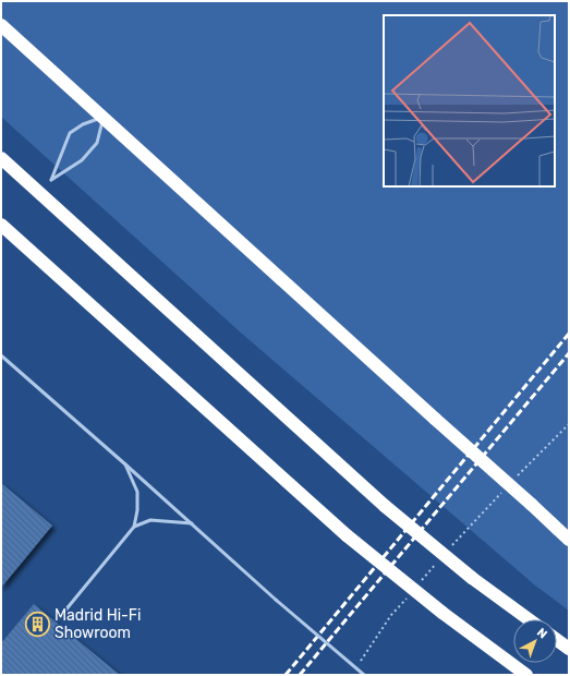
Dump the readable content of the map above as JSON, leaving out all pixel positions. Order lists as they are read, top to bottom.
{
  "places": {
    "building": ["Madrid Hi-Fi Showroom"]
  },
  "north": "top right"
}
